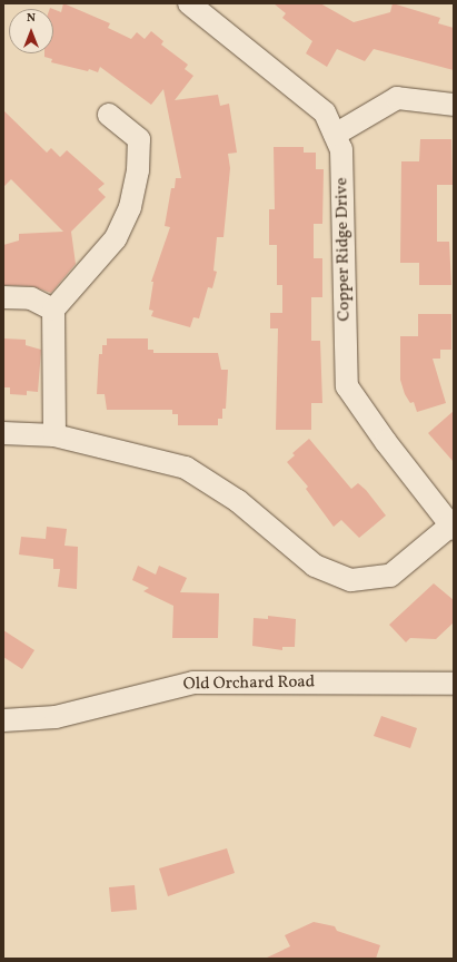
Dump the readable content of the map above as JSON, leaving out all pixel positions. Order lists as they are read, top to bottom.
{
  "streets": {
    "street": ["Copper Ridge Drive", "Old Orchard Road"]
  },
  "north": "top"
}
